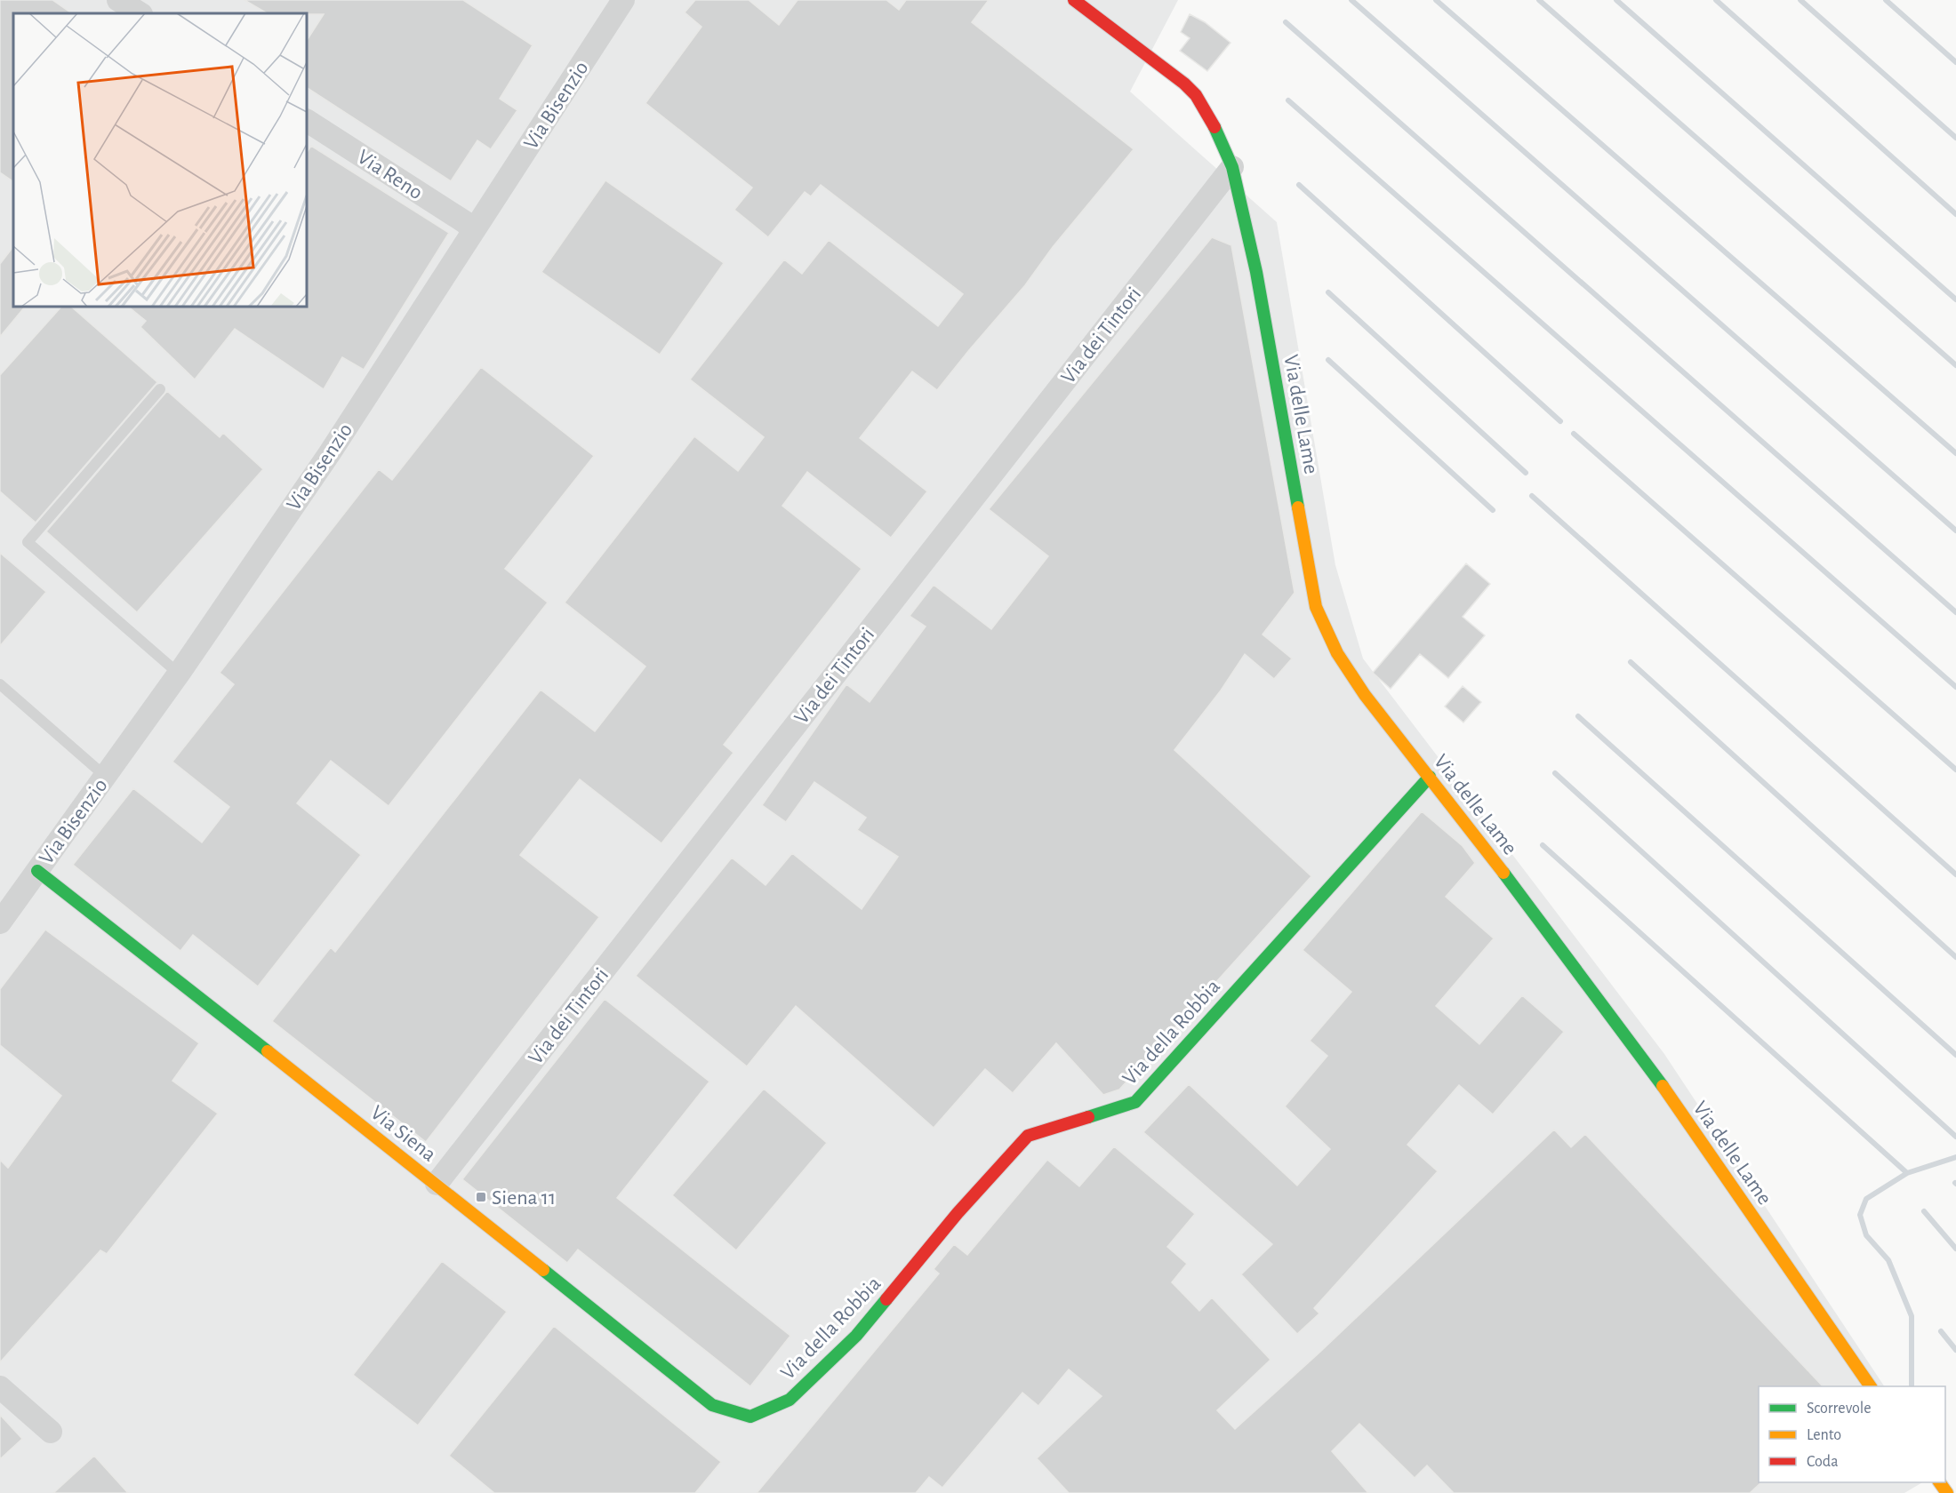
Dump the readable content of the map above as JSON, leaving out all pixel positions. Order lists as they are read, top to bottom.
{
  "streets": {
    "street": [
      "Via Bisenzio",
      "Via Reno",
      "Via dei Tintori",
      "Via delle Lame",
      "Via della Robbia",
      "Via Siena"
    ]
  },
  "crossings": [
    ["Via Bisenzio", "Via Reno"],
    ["Via Bisenzio", "Via Siena"],
    ["Via dei Tintori", "Via delle Lame"],
    ["Via dei Tintori", "Via Siena"],
    ["Via delle Lame", "Via della Robbia"],
    ["Via della Robbia", "Via Siena"]
  ],
  "places": {
    "transit": ["Siena 11"]
  },
  "legend": ["Scorrevole", "Lento", "Coda"]
}
